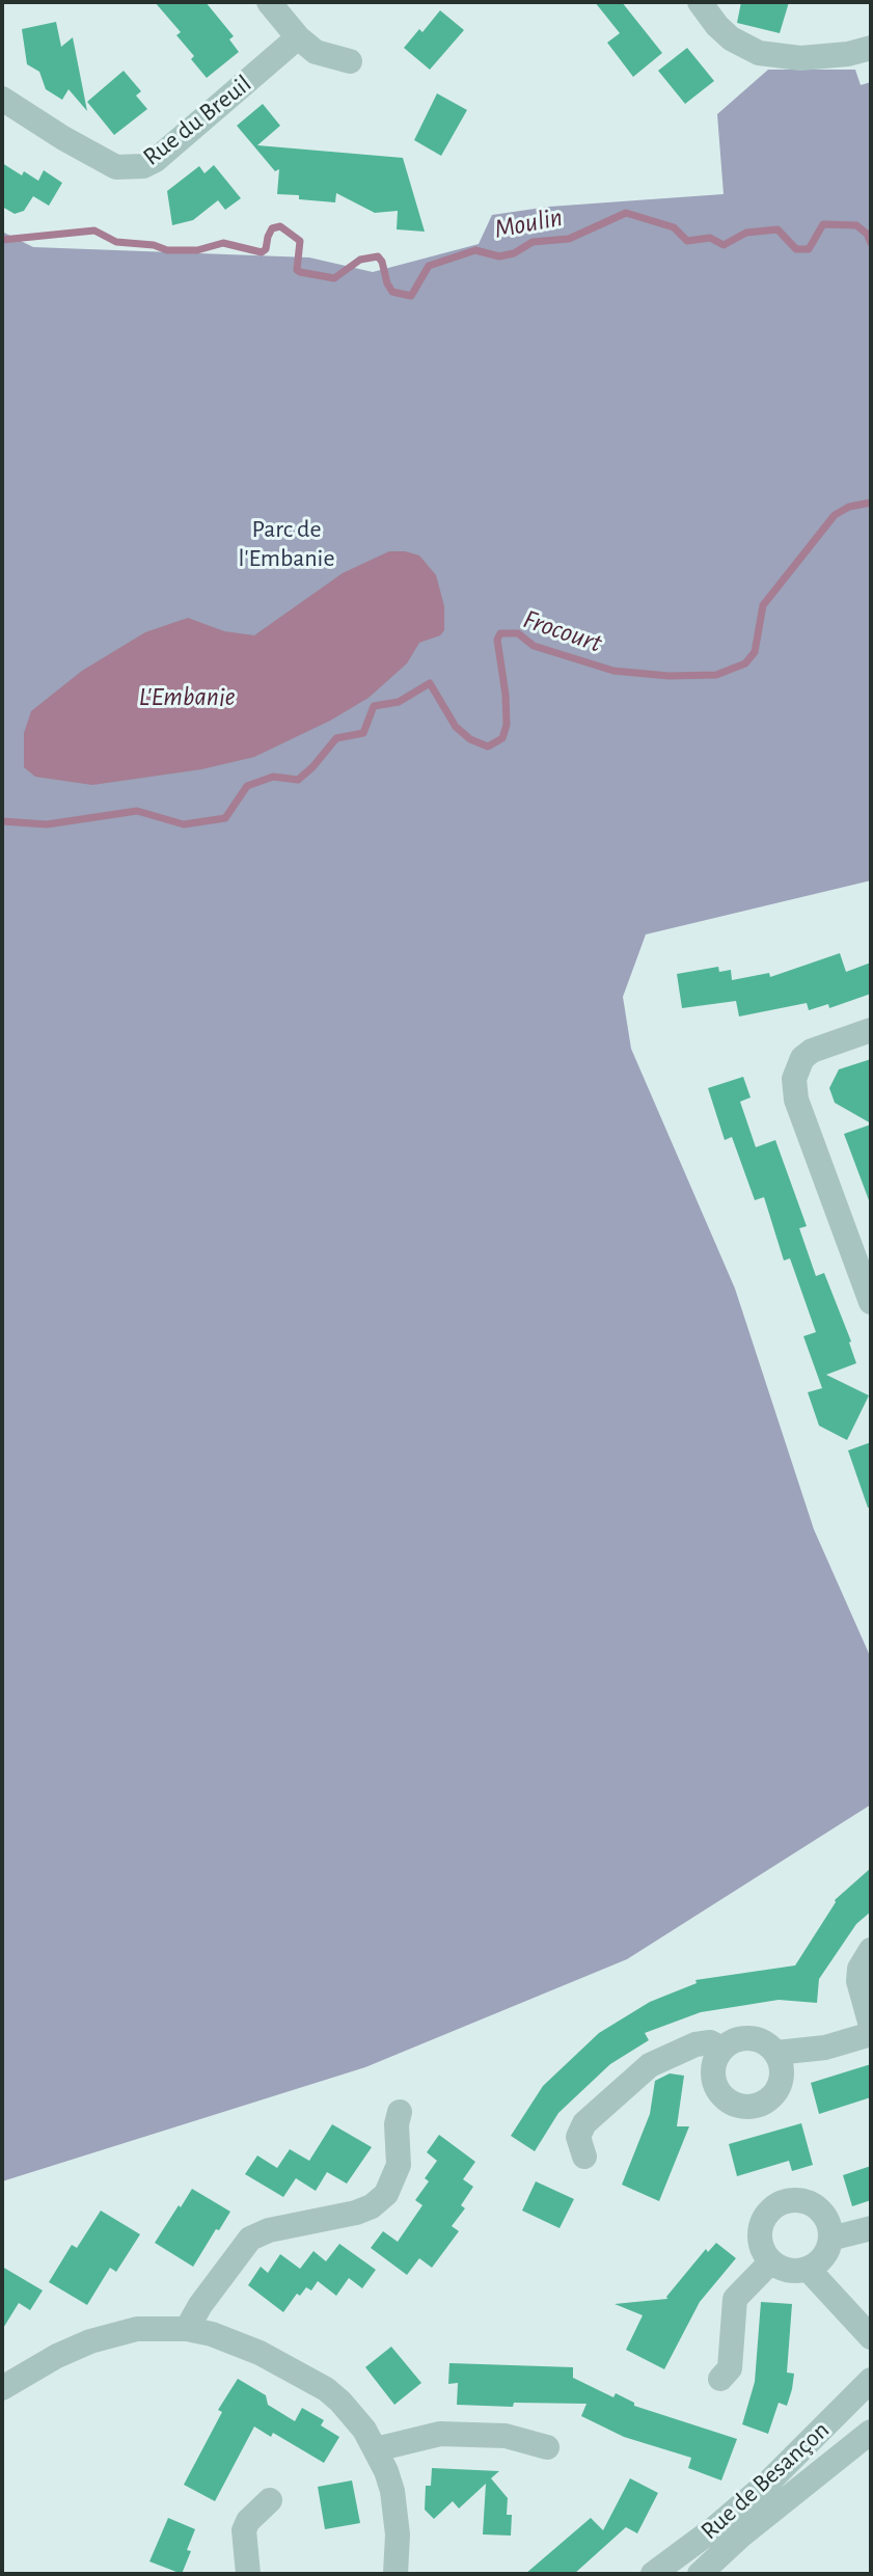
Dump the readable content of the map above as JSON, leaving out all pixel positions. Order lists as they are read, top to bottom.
{
  "streets": {
    "street": ["Rue du Breuil", "Rue de Besançon"]
  },
  "water": ["Moulin", "Frocourt", "L'Embanie"],
  "parks": ["Parc de l'Embanie"]
}
